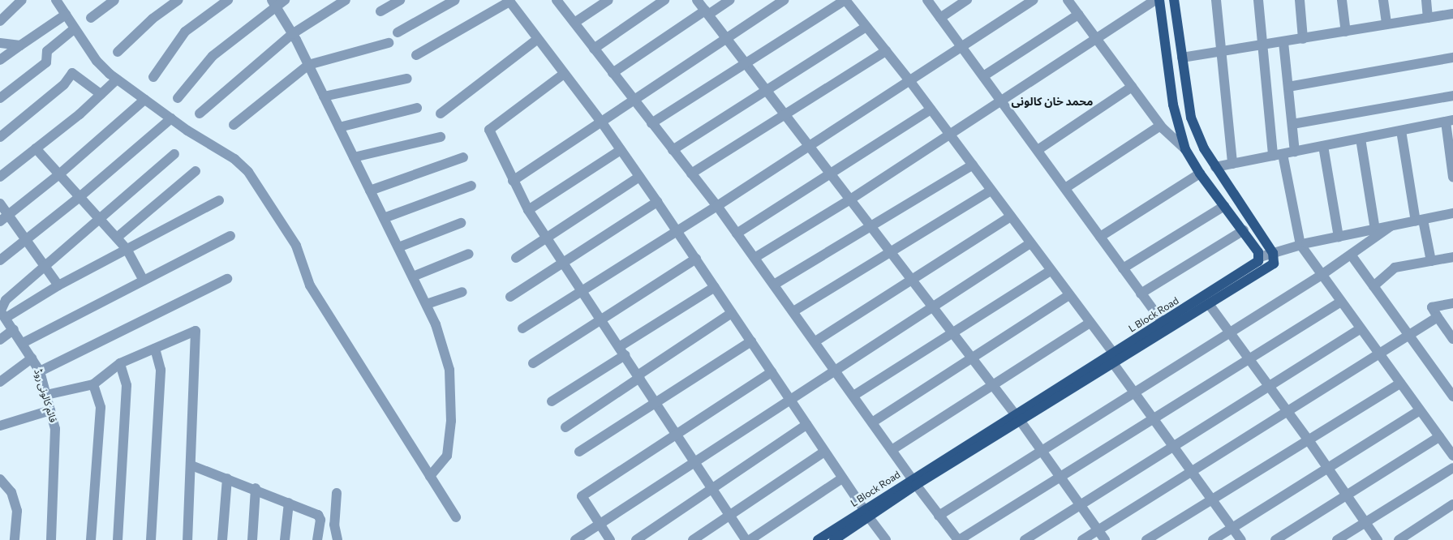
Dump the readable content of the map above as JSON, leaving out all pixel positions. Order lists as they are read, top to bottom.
{
  "streets": {
    "main road": ["L Block Road"],
    "street": ["قائم کالونی روڈ"]
  },
  "districts": ["محمد خان کالونی"]
}
